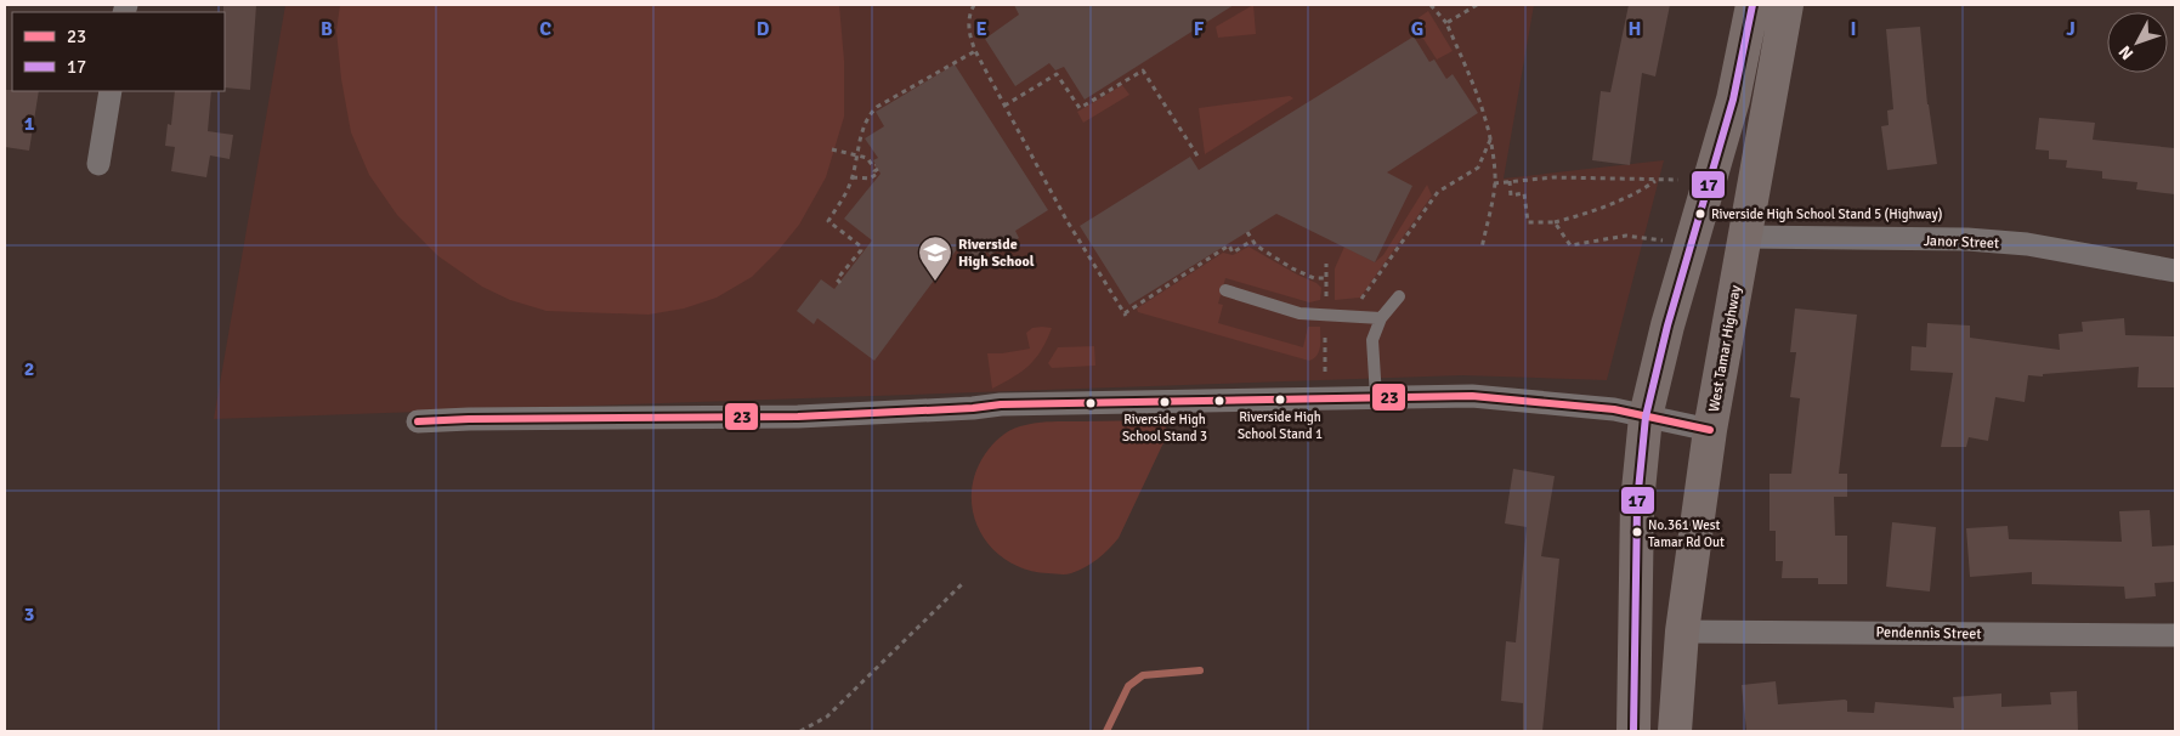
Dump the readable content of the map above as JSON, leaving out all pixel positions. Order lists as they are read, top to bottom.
{
  "streets": {
    "highway": ["West Tamar Highway"],
    "street": ["Janor Street", "Pendennis Street"]
  },
  "crossings": [
    ["Janor Street", "West Tamar Highway"],
    ["West Tamar Highway", "Pendennis Street"]
  ],
  "places": {
    "other": [
      "Riverside High School Stand 5 (Highway)",
      "Riverside High School Stand 1",
      "Riverside High School Stand 3",
      "No.361 West Tamar Rd Out"
    ],
    "school or university": ["Riverside High School"]
  },
  "lines": ["transit line 17", "transit line 23"],
  "legend": ["23", "17"],
  "north": "bottom left",
  "grid": {
    "columns": [
      "B",
      "C",
      "D",
      "E",
      "F",
      "G",
      "H",
      "I",
      "J"
    ],
    "rows": ["1", "2", "3"]
  }
}
